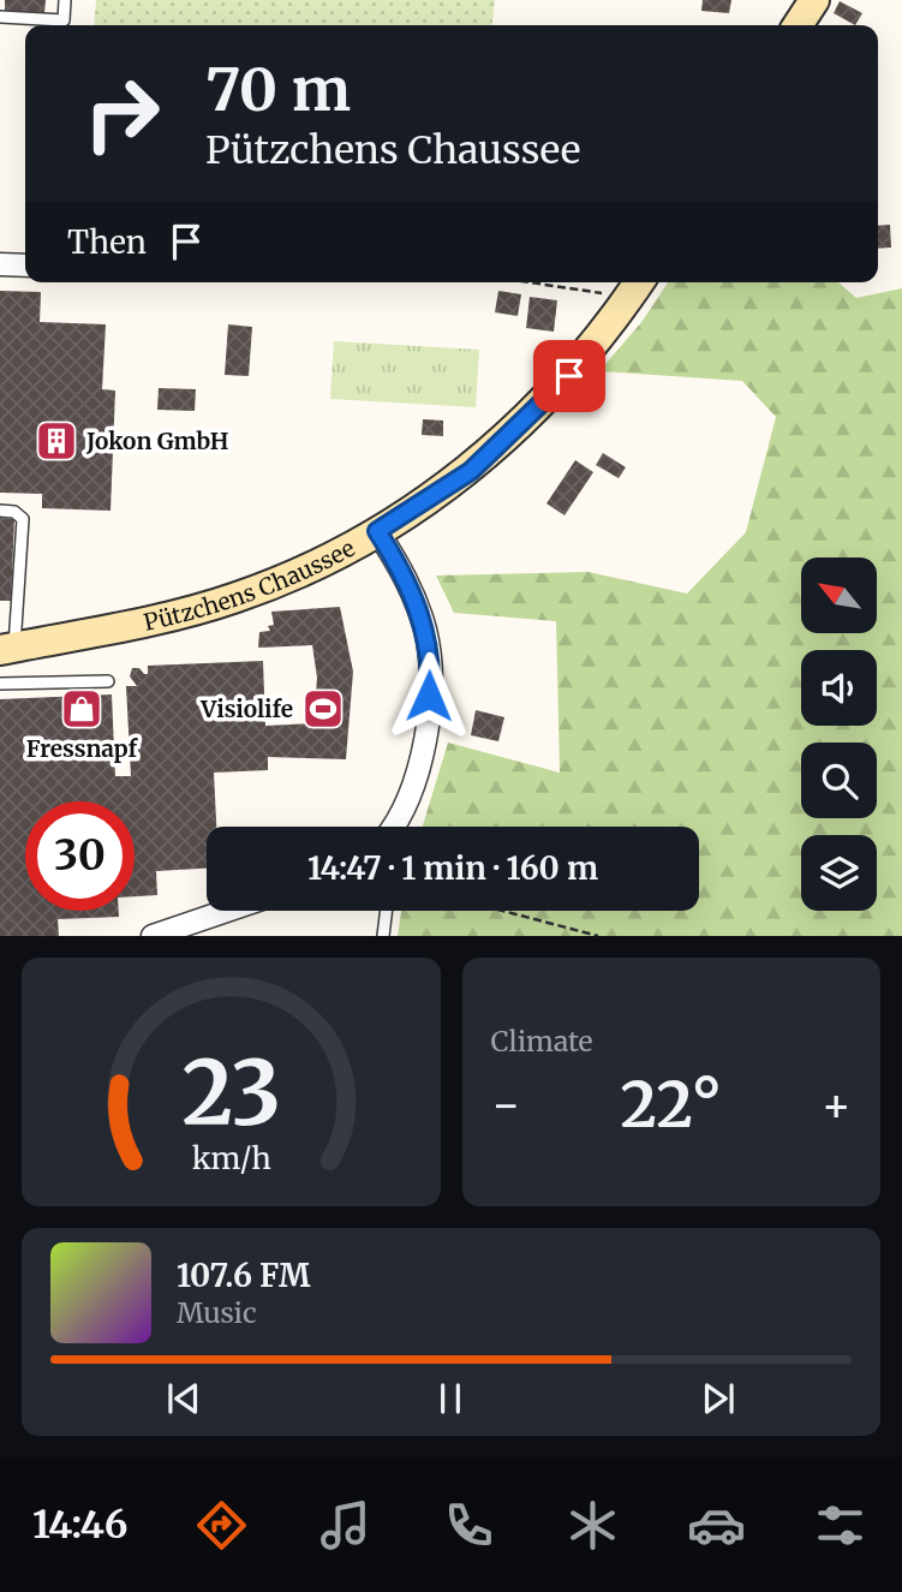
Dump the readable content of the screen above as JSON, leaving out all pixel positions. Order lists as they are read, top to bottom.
{
  "streets": {
    "street": ["Pützchens Chaussee"]
  },
  "places": {
    "building": ["Jokon GmbH"],
    "shop": ["Fressnapf"],
    "sports": ["Visiolife"]
  },
  "north": "top left",
  "page": {
    "turn": ["70 m", "Pützchens Chaussee"],
    "then": "Then",
    "limit": "30",
    "trip": "14:47 · 1 min · 160 m",
    "tile": "Climate",
    "heat": ["−", "22°", "+"],
    "song": ["107.6 FM", "Music"],
    "tabs": "14:46",
    "gauge": ["23", "km/h"]
  }
}
